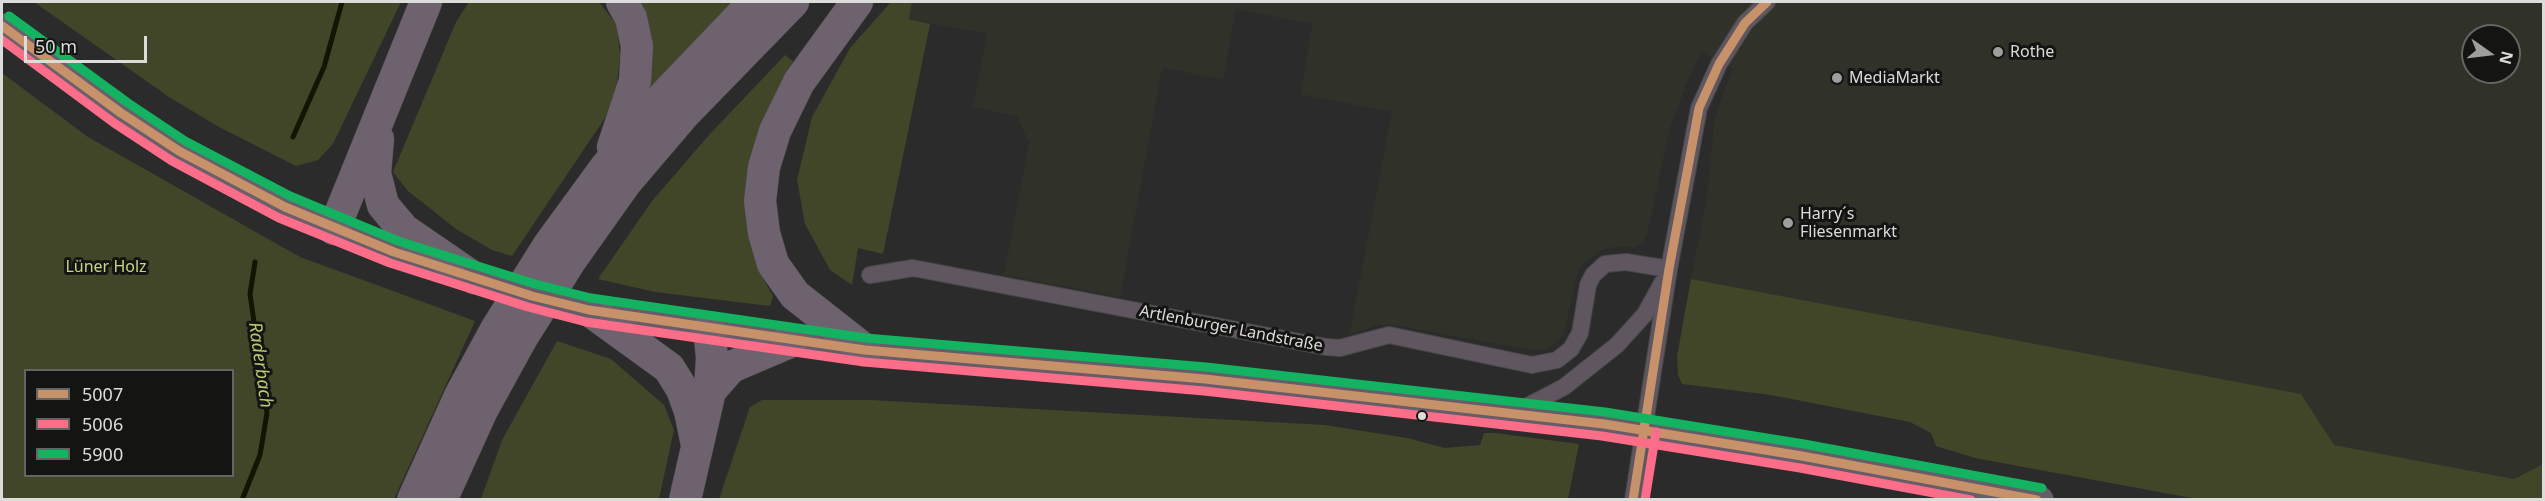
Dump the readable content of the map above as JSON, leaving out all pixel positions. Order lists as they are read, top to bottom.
{
  "streets": {
    "street": ["Artlenburger Landstraße"]
  },
  "water": ["Raderbach"],
  "parks": ["Lüner Holz"],
  "places": ["Rothe", "MediaMarkt", "Harry´s Fliesenmarkt"],
  "lines": ["transit line 5007", "transit line 5900", "transit line 5006"],
  "legend": ["5007", "5006", "5900"],
  "scale_bar": "50 m",
  "north": "right"
}
